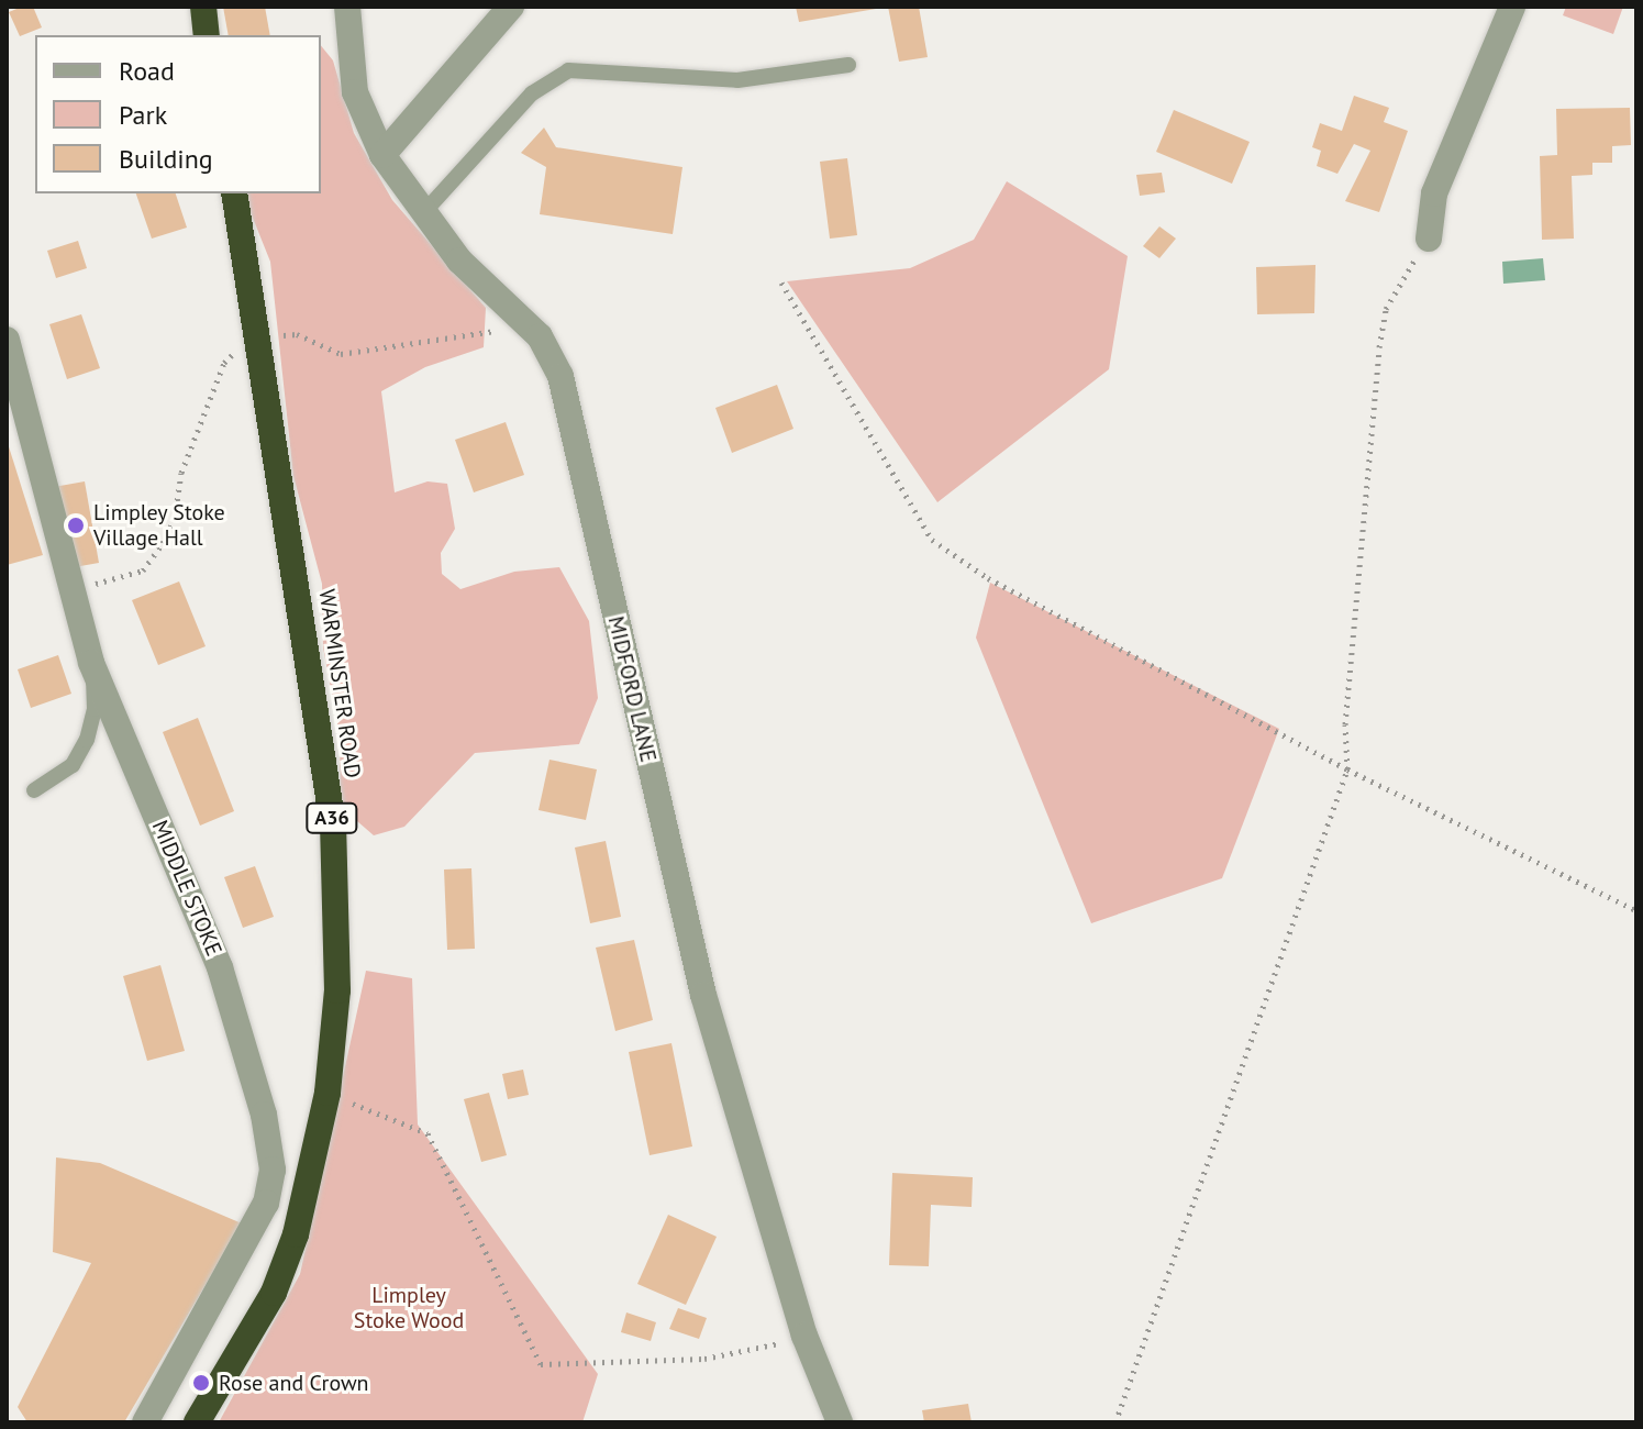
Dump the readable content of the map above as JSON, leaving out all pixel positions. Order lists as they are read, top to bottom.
{
  "streets": {
    "highway": ["WARMINSTER ROAD", "A36"],
    "street": ["MIDFORD LANE", "MIDDLE STOKE"]
  },
  "parks": ["Limpley Stoke Wood"],
  "places": ["Limpley Stoke Village Hall", "Rose and Crown"],
  "legend": ["Road", "Park", "Building"]
}
